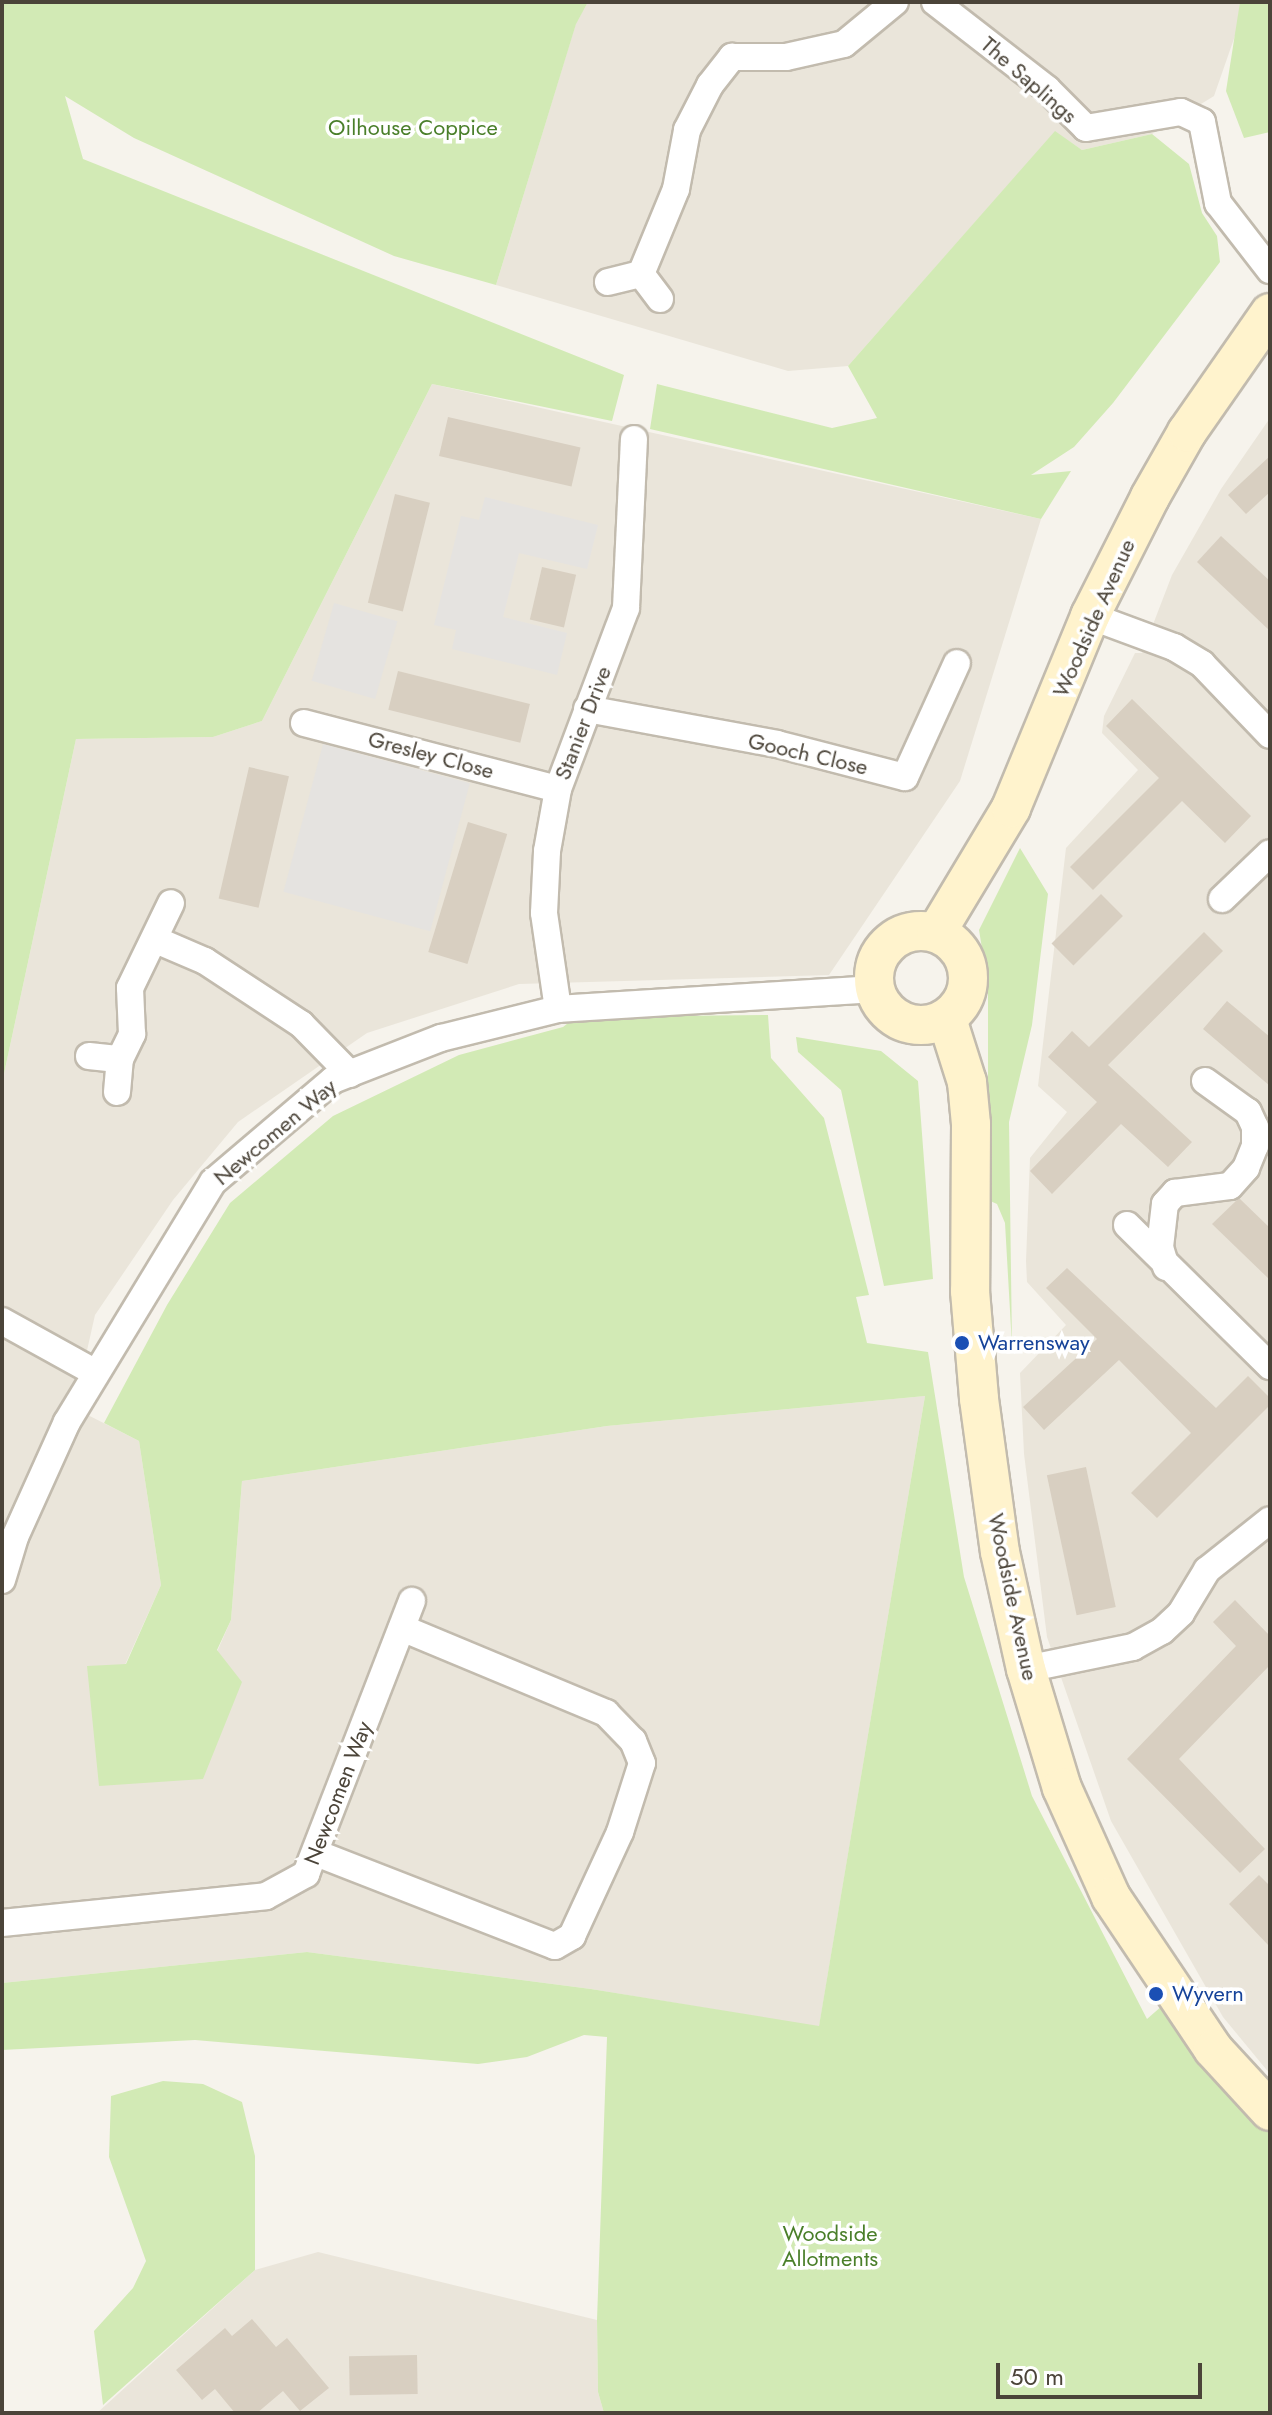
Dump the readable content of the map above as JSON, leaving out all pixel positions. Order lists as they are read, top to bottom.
{
  "streets": {
    "street": [
      "The Saplings",
      "Woodside Avenue",
      "Stanier Drive",
      "Gooch Close",
      "Gresley Close",
      "Newcomen Way"
    ]
  },
  "crossings": [
    ["Woodside Avenue", "Newcomen Way"],
    ["Stanier Drive", "Gooch Close"],
    ["Stanier Drive", "Gresley Close"],
    ["Stanier Drive", "Newcomen Way"]
  ],
  "parks": ["Oilhouse Coppice", "Woodside Allotments"],
  "places": ["Warrensway", "Wyvern"],
  "scale_bar": "50 m"
}
